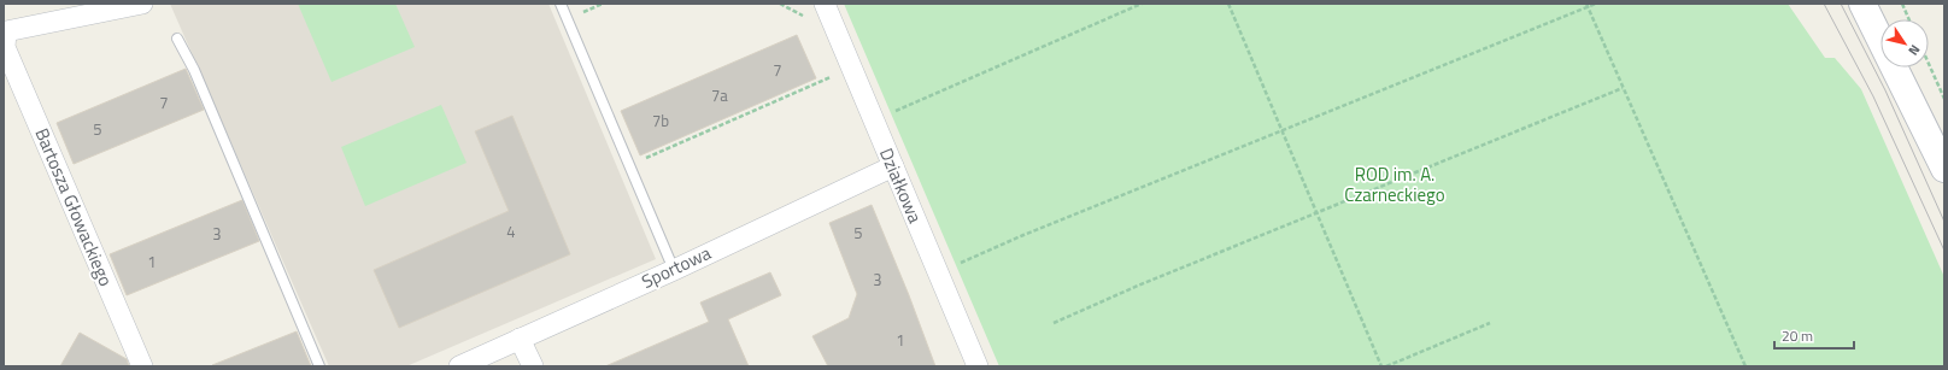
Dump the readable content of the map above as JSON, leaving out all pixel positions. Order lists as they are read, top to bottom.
{
  "streets": {
    "street": ["Działkowa", "Bartosza Głowackiego", "Sportowa"]
  },
  "crossings": [
    ["Działkowa", "Sportowa"]
  ],
  "parks": ["ROD im. A. Czarneckiego"],
  "house_numbers": [
    "7",
    "7a",
    "7",
    "7b",
    "5",
    "4",
    "5",
    "3",
    "1",
    "3",
    "1"
  ],
  "scale_bar": "20 m",
  "north": "bottom right"
}
